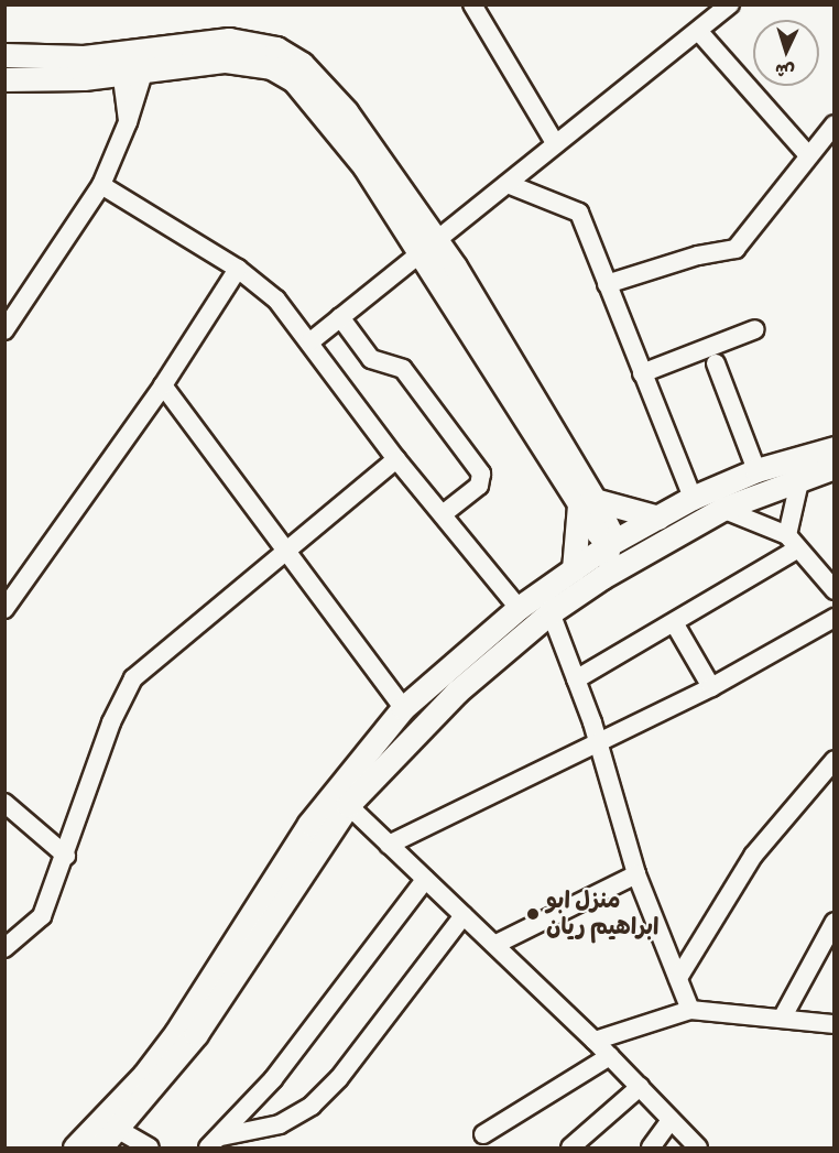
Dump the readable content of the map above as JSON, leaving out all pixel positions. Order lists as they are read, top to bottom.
{
  "places": ["منزل ابو ابراهيم ريان"],
  "north": "bottom"
}
